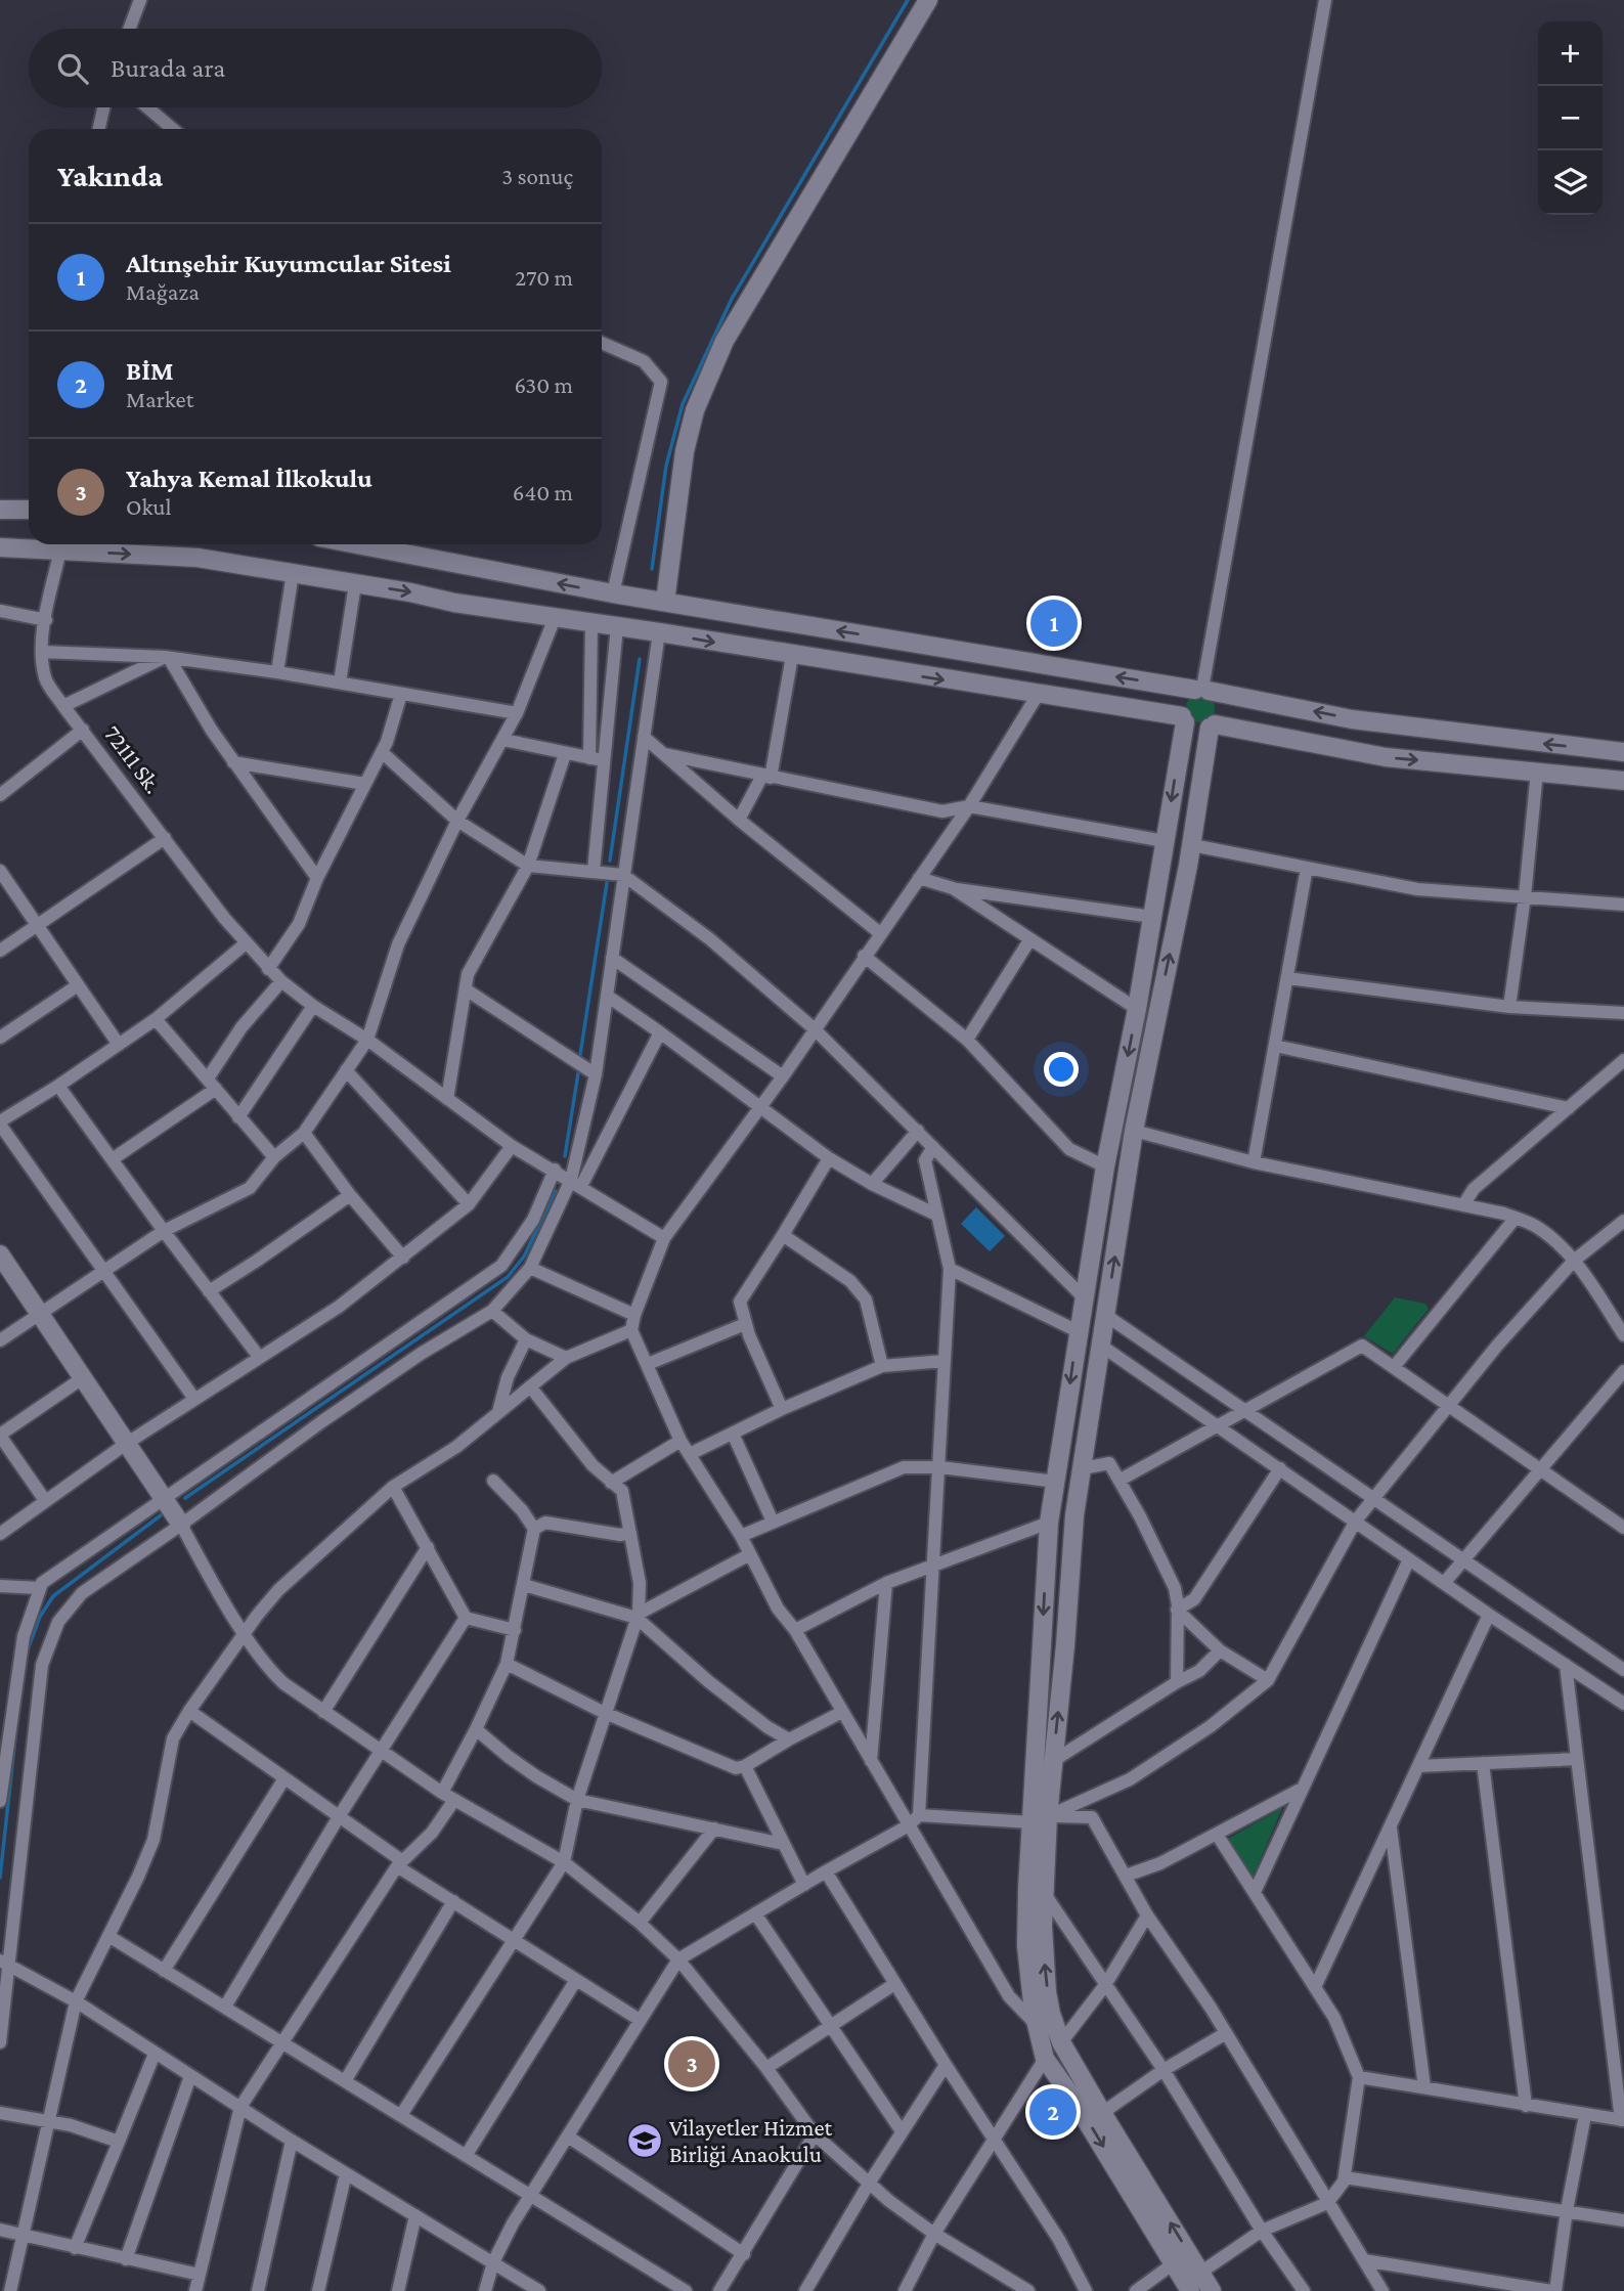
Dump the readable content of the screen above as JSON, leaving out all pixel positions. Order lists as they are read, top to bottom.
{
  "streets": {
    "street": ["72111 Sk."]
  },
  "places": {
    "school or university": ["Vilayetler Hizmet Birliği Anaokulu"]
  },
  "page": {
    "map_buttons": ["+", "−"],
    "search": "Burada ara",
    "heading": ["Yakında", "3 sonuç"],
    "list": [
      {
        "mark": "1",
        "name": "Altınşehir Kuyumcular Sitesi",
        "note": "Mağaza",
        "value": "270 m"
      },
      {
        "mark": "2",
        "name": "BİM",
        "note": "Market",
        "value": "630 m"
      },
      {
        "mark": "3",
        "name": "Yahya Kemal İlkokulu",
        "note": "Okul",
        "value": "640 m"
      }
    ],
    "pins": ["1", "3", "2"]
  }
}
